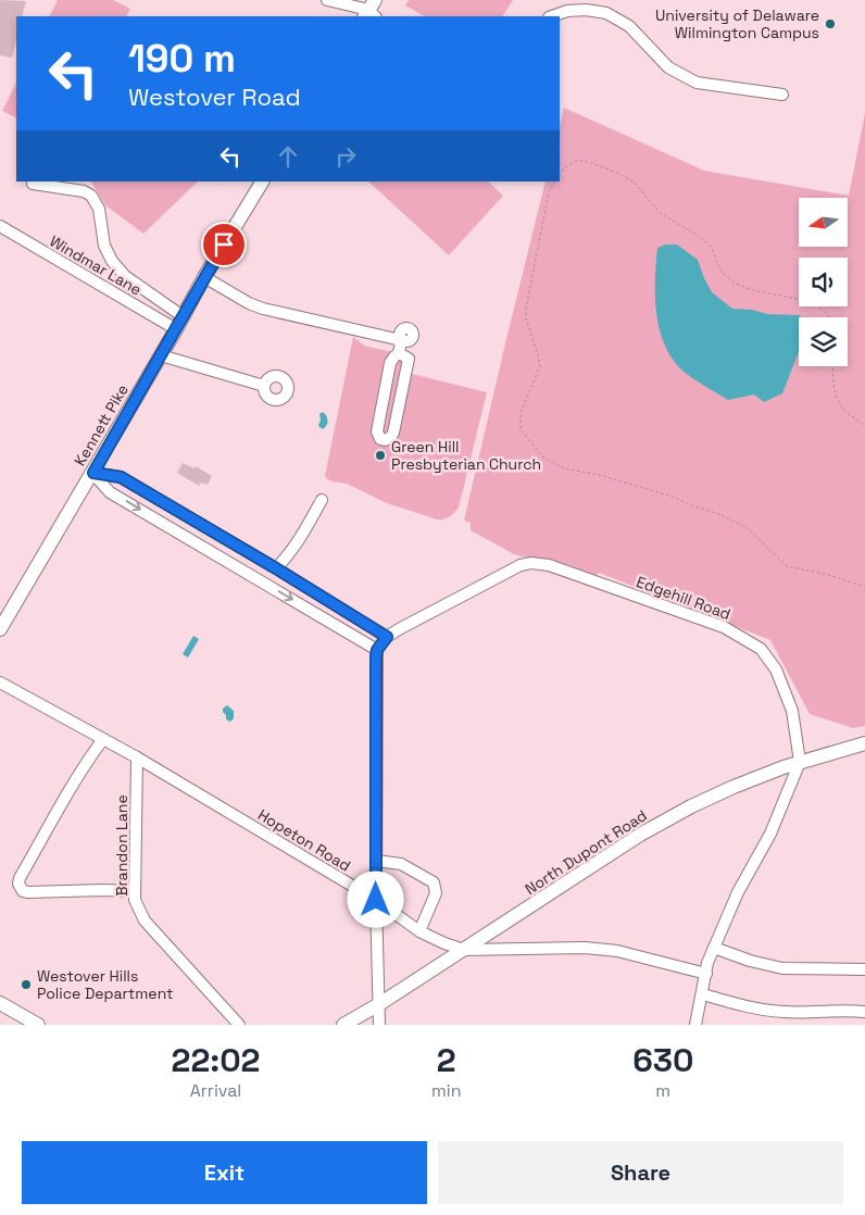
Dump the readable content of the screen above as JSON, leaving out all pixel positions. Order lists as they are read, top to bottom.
{
  "streets": {
    "main road": ["Kennett Pike", "North Dupont Road"],
    "street": [
      "Windmar Lane",
      "Edgehill Road",
      "Hopeton Road",
      "Brandon Lane"
    ]
  },
  "crossings": [
    ["Windmar Lane", "Kennett Pike"],
    ["Edgehill Road", "North Dupont Road"],
    ["Hopeton Road", "Brandon Lane"],
    ["Hopeton Road", "North Dupont Road"]
  ],
  "places": ["University of Delaware Wilmington Campus", "Green Hill Presbyterian Church", "Westover Hills Police Department"],
  "north": "left",
  "page": {
    "turn": ["190 m", "Westover Road"],
    "eta": [
      "22:02",
      "Arrival",
      "2",
      "min",
      "630",
      "m"
    ],
    "buttons": ["Exit", "Share"]
  }
}
